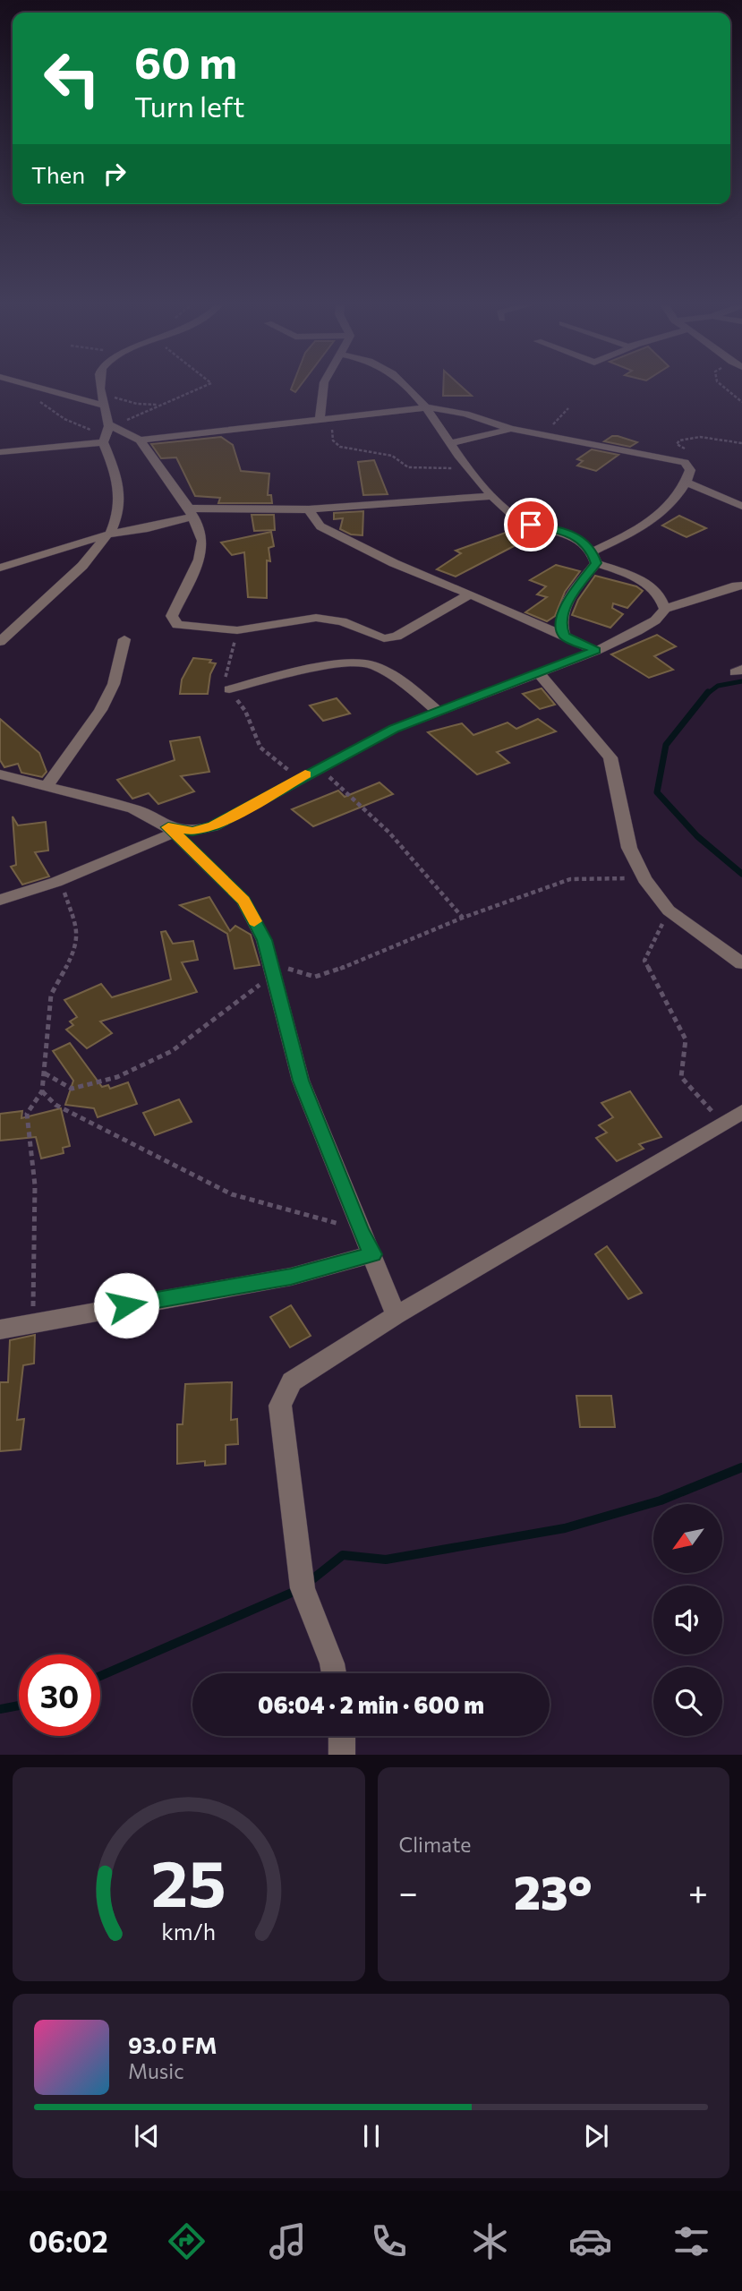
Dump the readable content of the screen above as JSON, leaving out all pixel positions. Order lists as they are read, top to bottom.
{
  "north": "bottom left",
  "page": {
    "turn": ["60 m", "Turn left"],
    "then": "Then",
    "limit": "30",
    "trip": "06:04 · 2 min · 600 m",
    "tile": "Climate",
    "heat": ["−", "23°", "+"],
    "song": ["93.0 FM", "Music"],
    "tabs": "06:02",
    "gauge": ["25", "km/h"]
  }
}
